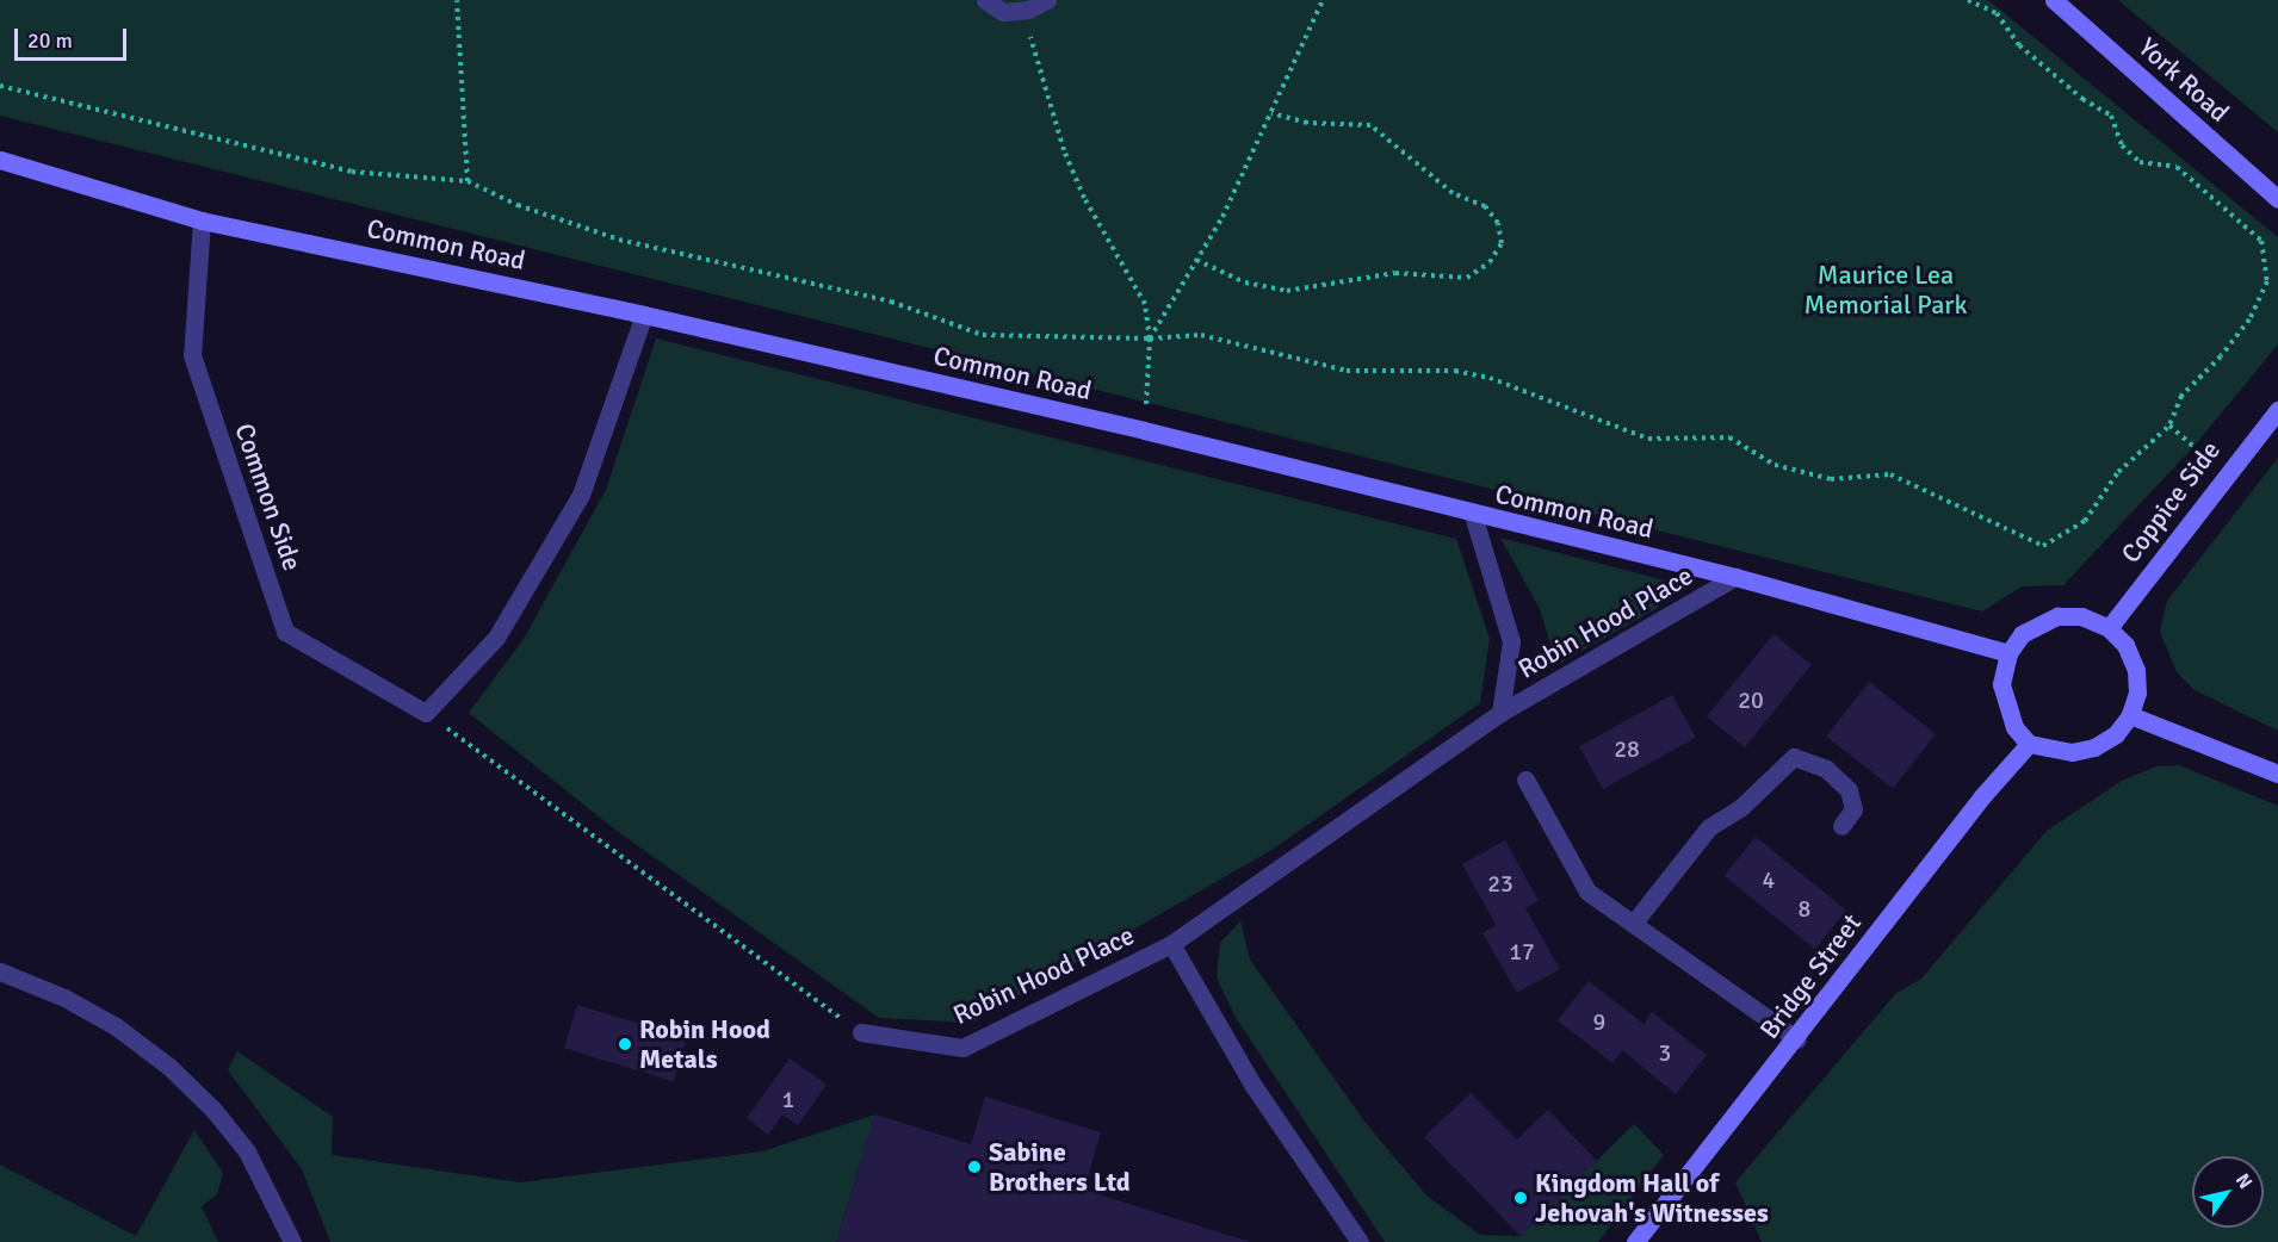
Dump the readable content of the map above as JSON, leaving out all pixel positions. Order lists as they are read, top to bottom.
{
  "streets": {
    "street": [
      "York Road",
      "Common Road",
      "Common Side",
      "Coppice Side",
      "Robin Hood Place",
      "Bridge Street"
    ]
  },
  "crossings": [
    ["Common Road", "Common Side"],
    ["Common Road", "Coppice Side"],
    ["Common Road", "Robin Hood Place"],
    ["Common Road", "Bridge Street"],
    ["Coppice Side", "Bridge Street"]
  ],
  "parks": ["Maurice Lea Memorial Park"],
  "places": ["Robin Hood Metals", "Sabine Brothers Ltd", "Kingdom Hall of Jehovah's Witnesses"],
  "house_numbers": [
    "20",
    "28",
    "4",
    "23",
    "8",
    "17",
    "9",
    "3",
    "1"
  ],
  "scale_bar": "20 m",
  "north": "top right"
}
